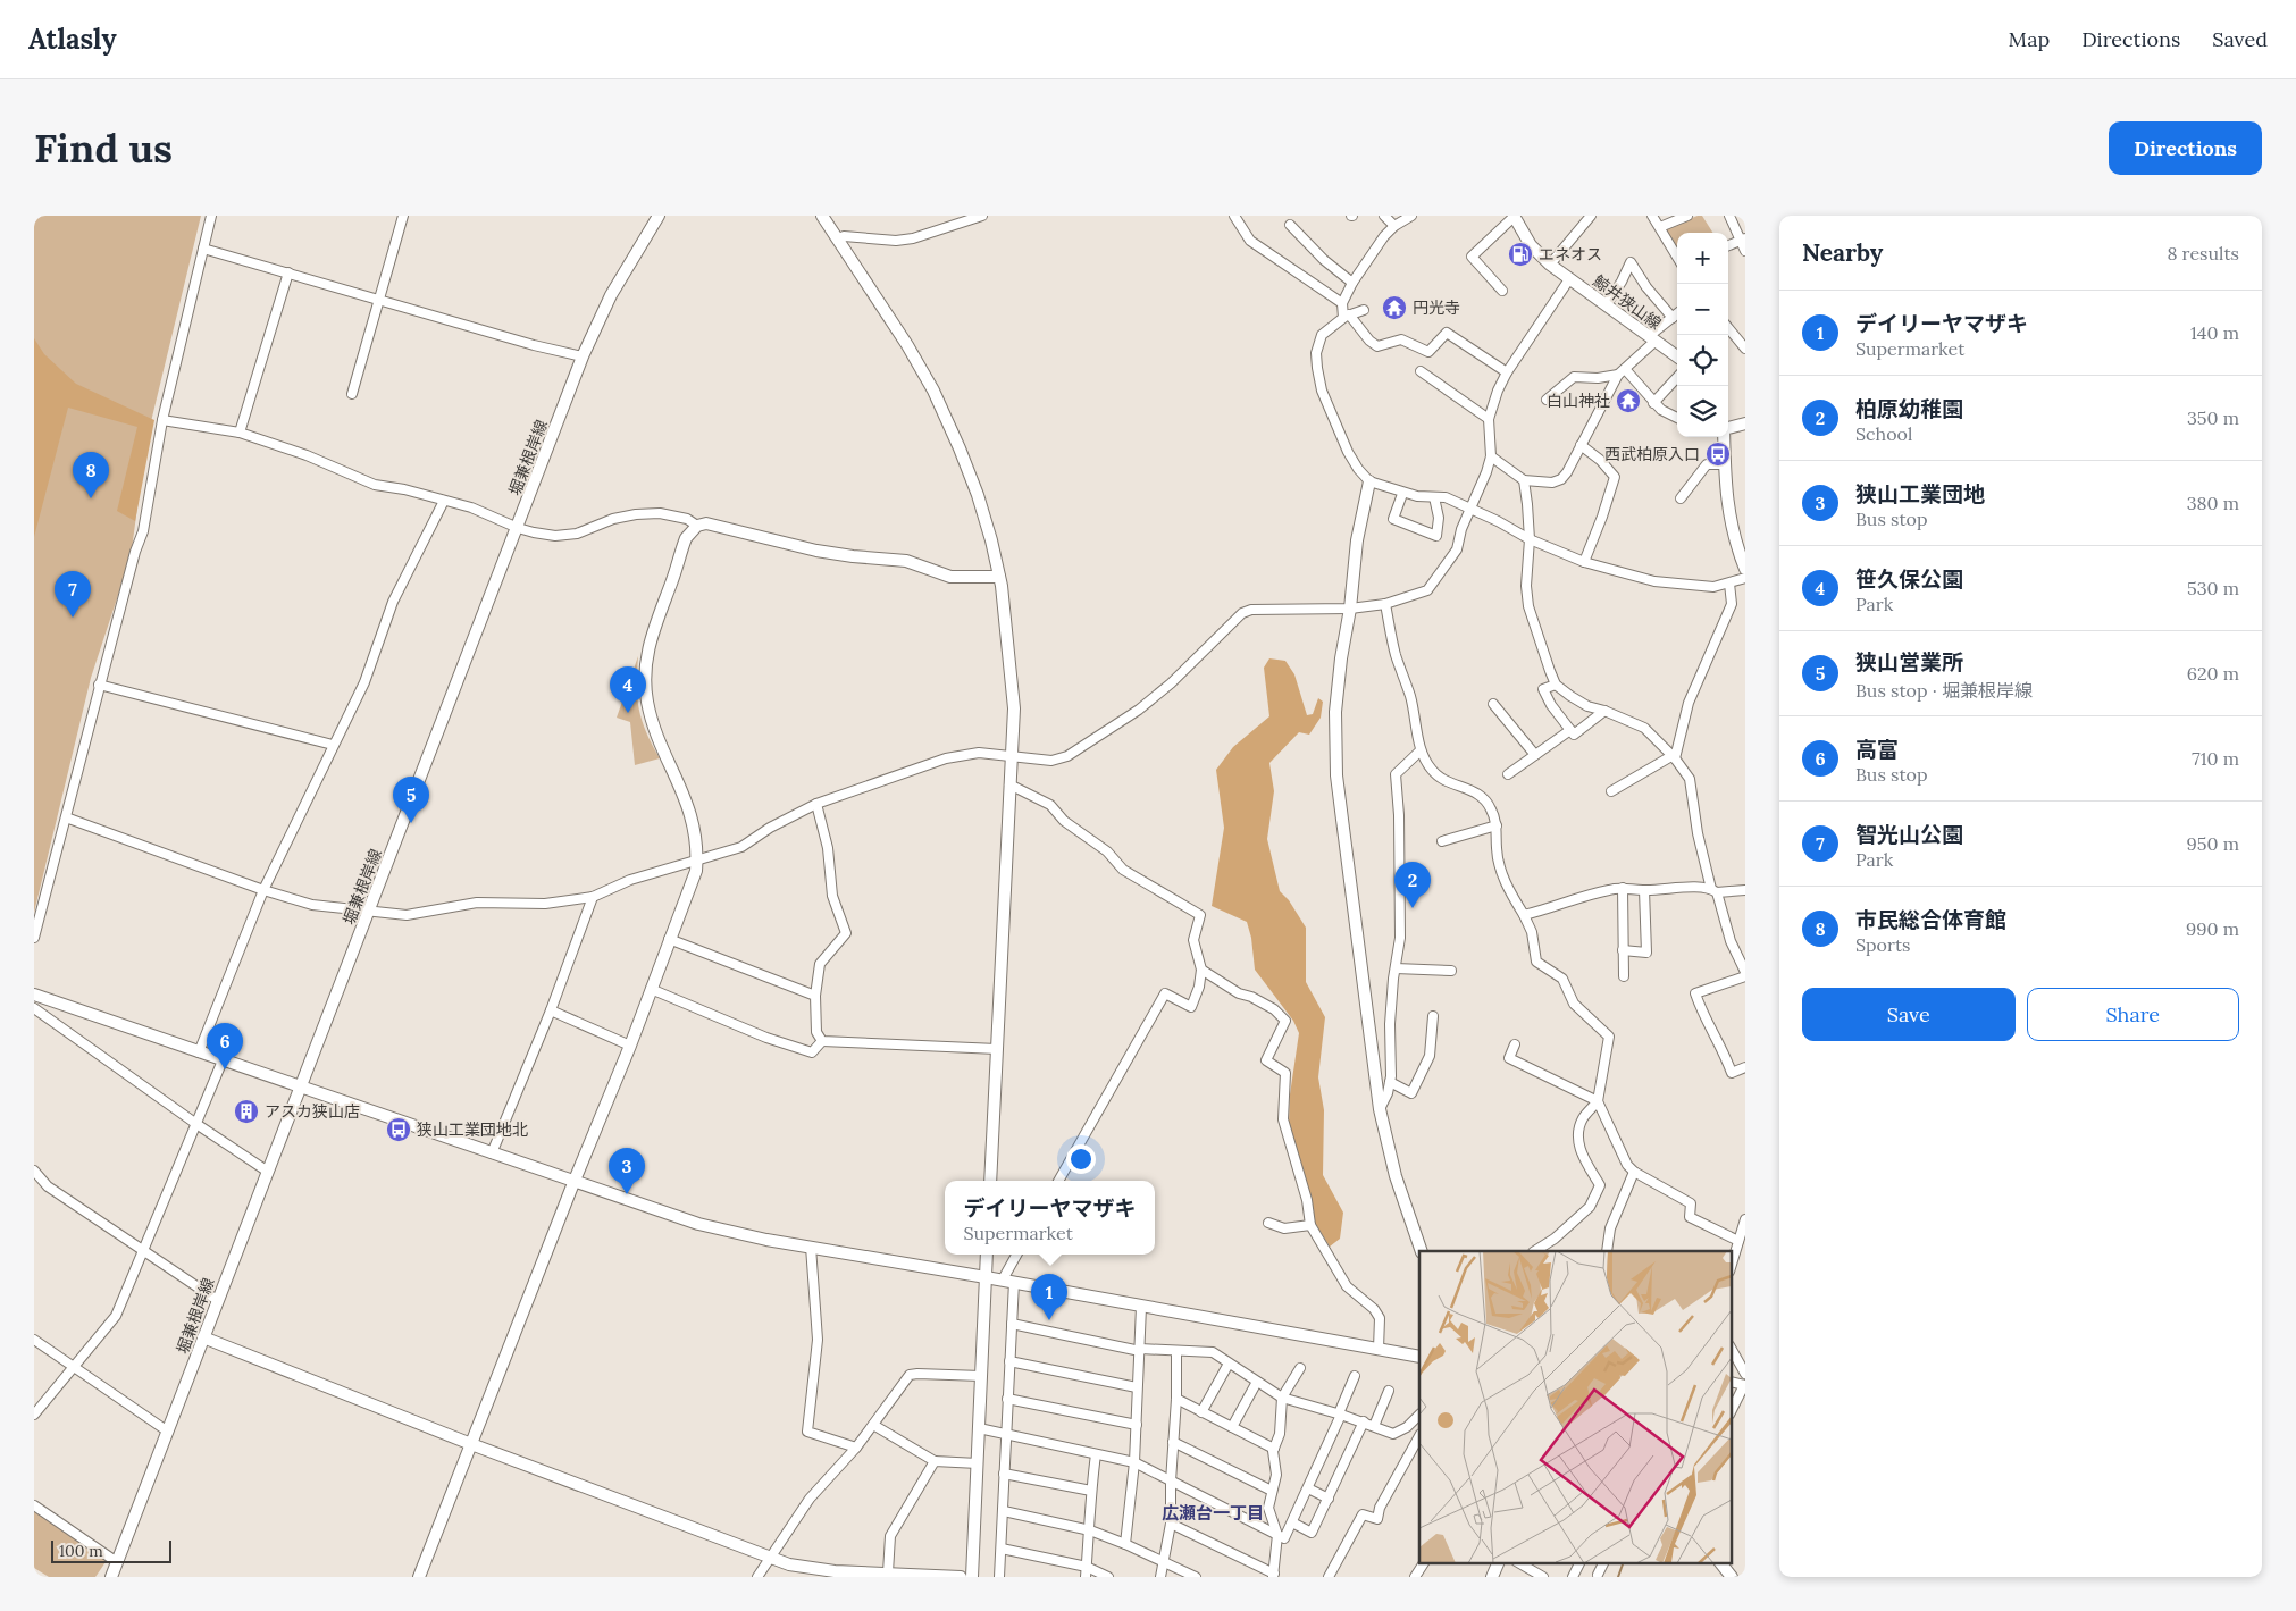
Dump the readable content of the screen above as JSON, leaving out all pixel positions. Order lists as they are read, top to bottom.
{
  "streets": {
    "street": ["鯨井狭山線", "堀兼根岸線"]
  },
  "districts": ["広瀬台一丁目"],
  "places": {
    "fuel station": ["エネオス"],
    "temple": ["円光寺", "白山神社"],
    "bus stop": ["西武柏原入口", "狭山工業団地北"],
    "building": ["アスカ狭山店"]
  },
  "scale_bar": "100 m",
  "page": {
    "header": "Atlasly",
    "nav": ["Map", "Directions", "Saved"],
    "buttons": [
      "Directions",
      ["Save", "Share"]
    ],
    "title": "Find us",
    "heading": ["Nearby", "8 results"],
    "map_buttons": ["+", "−"],
    "list": [
      {
        "mark": "1",
        "name": "デイリーヤマザキ",
        "note": "Supermarket",
        "value": "140 m"
      },
      {
        "mark": "2",
        "name": "柏原幼稚園",
        "note": "School",
        "value": "350 m"
      },
      {
        "mark": "3",
        "name": "狭山工業団地",
        "note": "Bus stop",
        "value": "380 m"
      },
      {
        "mark": "4",
        "name": "笹久保公園",
        "note": "Park",
        "value": "530 m"
      },
      {
        "mark": "5",
        "name": "狭山営業所",
        "note": "Bus stop · 堀兼根岸線",
        "value": "620 m"
      },
      {
        "mark": "6",
        "name": "高富",
        "note": "Bus stop",
        "value": "710 m"
      },
      {
        "mark": "7",
        "name": "智光山公園",
        "note": "Park",
        "value": "950 m"
      },
      {
        "mark": "8",
        "name": "市民総合体育館",
        "note": "Sports",
        "value": "990 m"
      }
    ],
    "pins": [
      "8",
      "7",
      "4",
      "5",
      "2",
      "6",
      "3",
      "1"
    ],
    "popup": ["デイリーヤマザキ", "Supermarket"],
    "scale": "100 m"
  }
}
